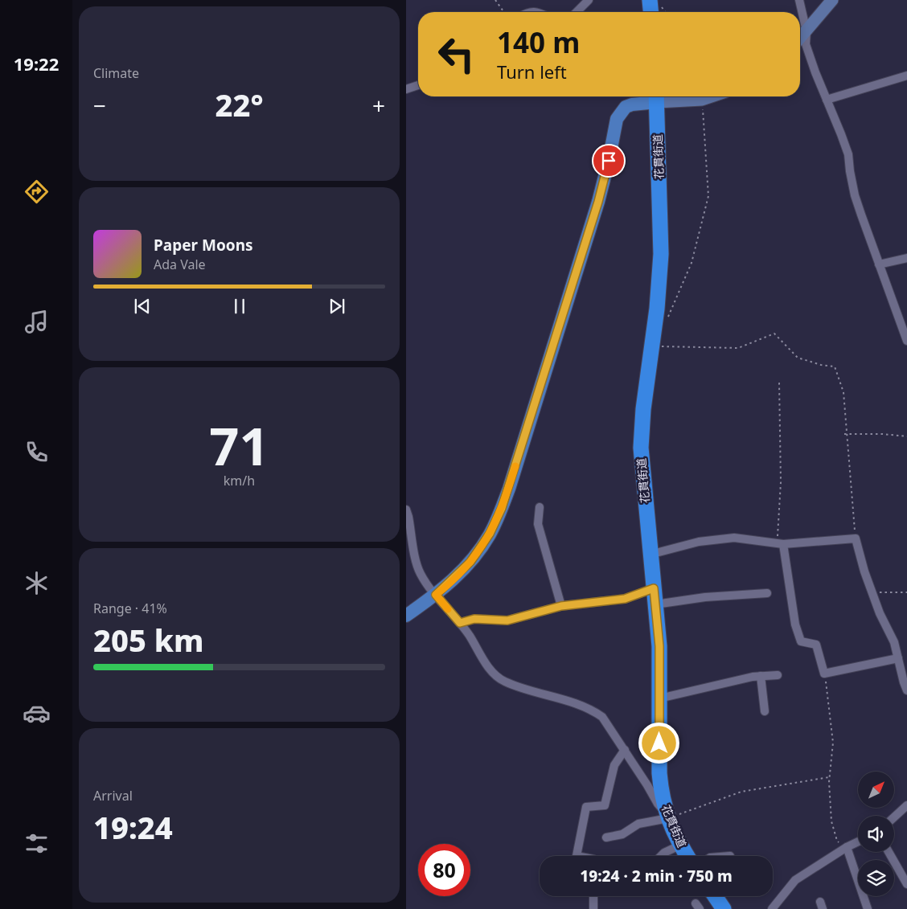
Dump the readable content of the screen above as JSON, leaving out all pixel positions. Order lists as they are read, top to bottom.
{
  "streets": {
    "highway": ["花貫街道"]
  },
  "north": "top right",
  "page": {
    "tabs": "19:22",
    "tile": [
      "Climate",
      ["71", "km/h"],
      ["Range · 41%", "205 km"],
      ["Arrival", "19:24"]
    ],
    "turn": ["140 m", "Turn left"],
    "heat": ["−", "22°", "+"],
    "song": ["Paper Moons", "Ada Vale"],
    "limit": "80",
    "trip": "19:24 · 2 min · 750 m"
  }
}
